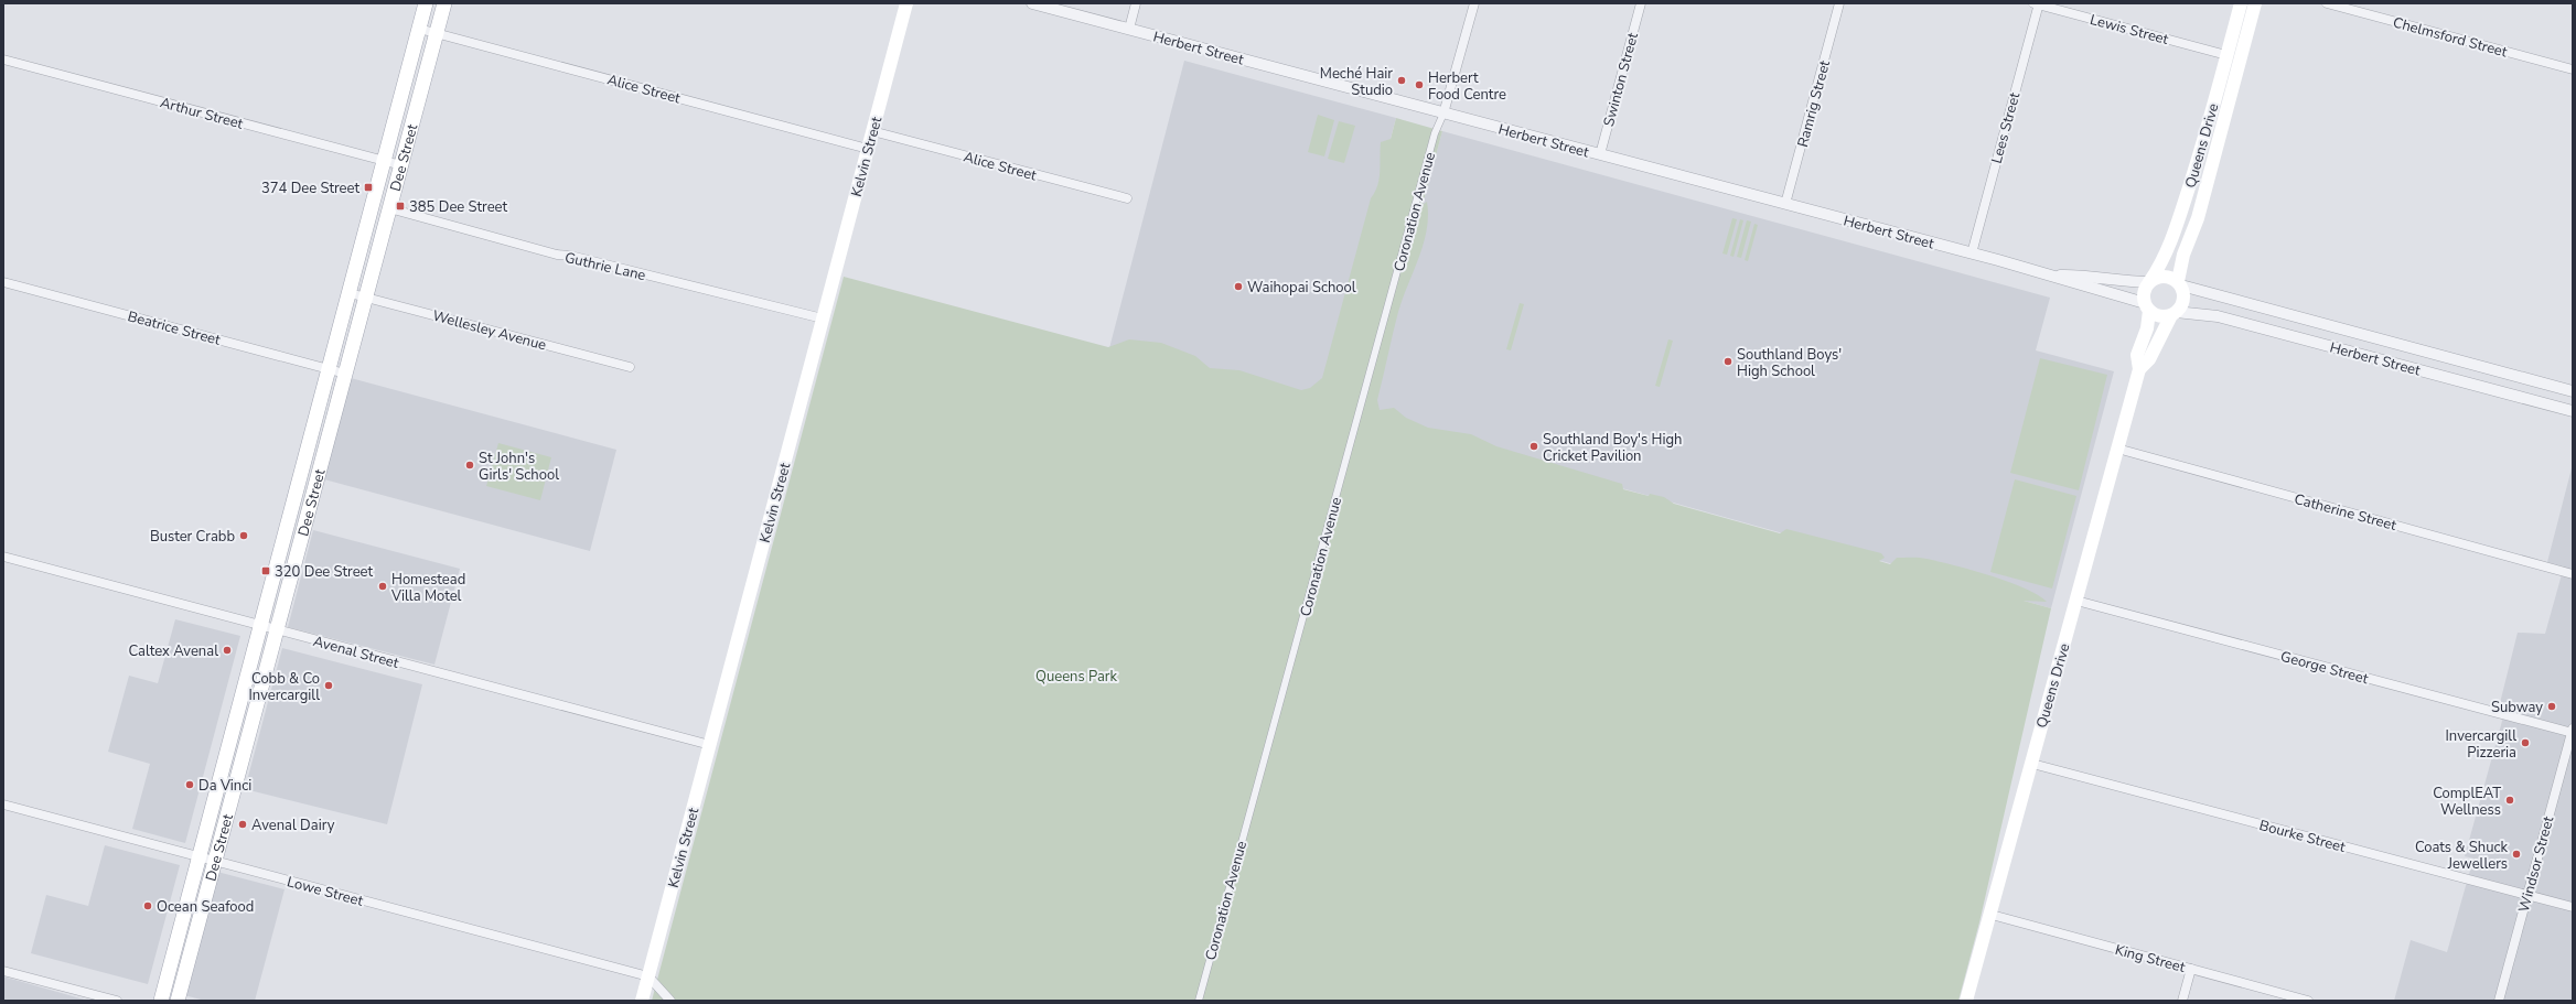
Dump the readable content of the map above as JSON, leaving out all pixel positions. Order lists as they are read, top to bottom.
{
  "streets": {
    "main road": [
      "Herbert Street",
      "Queens Drive",
      "Dee Street",
      "Kelvin Street"
    ],
    "street": [
      "Lewis Street",
      "Chelmsford Street",
      "Swinton Street",
      "Alice Street",
      "Ramrig Street",
      "Arthur Street",
      "Lees Street",
      "Coronation Avenue",
      "Guthrie Lane",
      "Beatrice Street",
      "Wellesley Avenue",
      "Catherine Street",
      "Avenal Street",
      "George Street",
      "Bourke Street",
      "Windsor Street",
      "Lowe Street",
      "King Street"
    ]
  },
  "crossings": [
    ["Lewis Street", "Lees Street"],
    ["Lewis Street", "Queens Drive"],
    ["Herbert Street", "Swinton Street"],
    ["Herbert Street", "Ramrig Street"],
    ["Herbert Street", "Lees Street"],
    ["Herbert Street", "Queens Drive"],
    ["Herbert Street", "Coronation Avenue"],
    ["Alice Street", "Dee Street"],
    ["Alice Street", "Kelvin Street"],
    ["Arthur Street", "Dee Street"],
    ["Queens Drive", "Catherine Street"],
    ["Queens Drive", "George Street"],
    ["Queens Drive", "Bourke Street"],
    ["Queens Drive", "King Street"],
    ["Dee Street", "Guthrie Lane"],
    ["Dee Street", "Beatrice Street"],
    ["Dee Street", "Wellesley Avenue"],
    ["Dee Street", "Avenal Street"],
    ["Dee Street", "Lowe Street"],
    ["Kelvin Street", "Guthrie Lane"],
    ["Kelvin Street", "Avenal Street"],
    ["Kelvin Street", "Lowe Street"],
    ["George Street", "Windsor Street"],
    ["Bourke Street", "Windsor Street"]
  ],
  "parks": ["Queens Park"],
  "places": {
    "other": [
      "Meché Hair Studio",
      "Herbert Food Centre",
      "Waihopai School",
      "Southland Boys' High School",
      "Southland Boy's High Cricket Pavilion",
      "St John's Girls' School",
      "Buster Crabb",
      "Homestead Villa Motel",
      "Caltex Avenal",
      "Cobb & Co Invercargill",
      "Subway",
      "Invercargill Pizzeria",
      "Da Vinci",
      "ComplEAT Wellness",
      "Avenal Dairy",
      "Coats & Shuck Jewellers",
      "Ocean Seafood"
    ],
    "transit": ["374 Dee Street", "385 Dee Street", "320 Dee Street"]
  }
}
